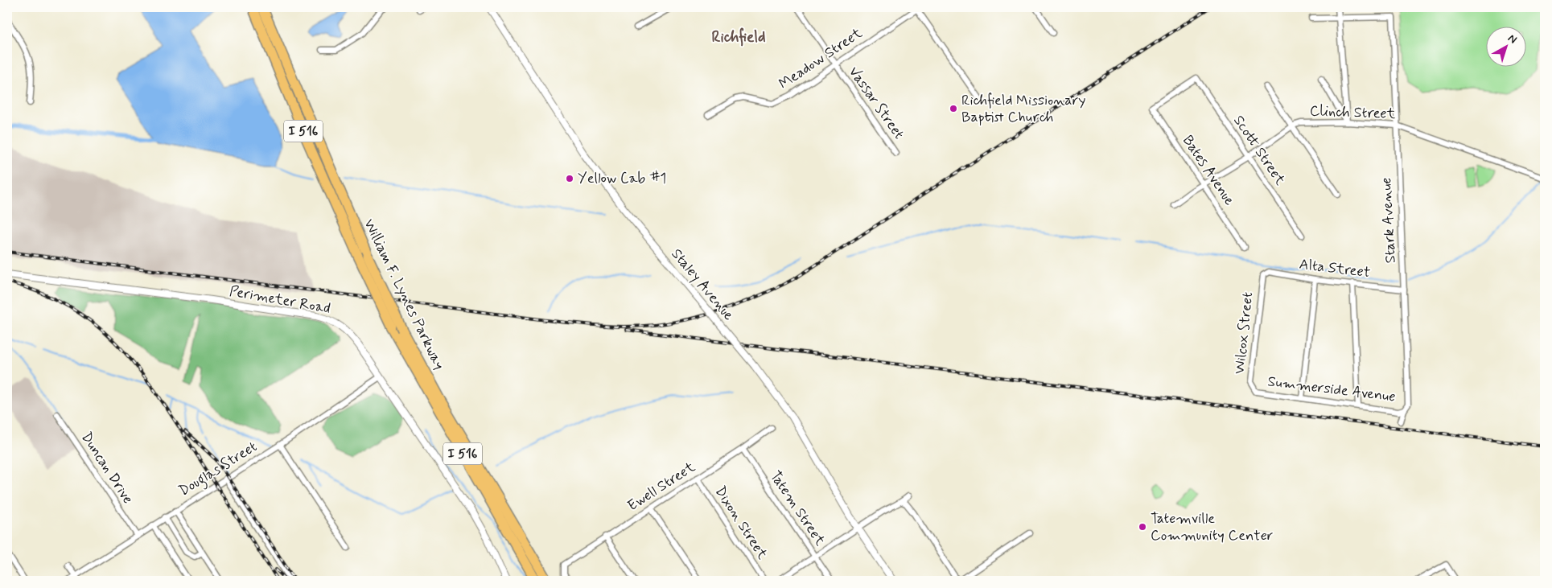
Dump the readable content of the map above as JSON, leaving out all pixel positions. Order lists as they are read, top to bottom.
{
  "streets": {
    "highway": ["I 516", "William F. Lynes Parkway"],
    "street": [
      "Meadow Street",
      "Vassar Street",
      "Clinch Street",
      "Scott Street",
      "Bates Avenue",
      "Stark Avenue",
      "Alta Street",
      "Staley Avenue",
      "Perimeter Road",
      "Wilcox Street",
      "Summerside Avenue",
      "Duncan Drive",
      "Douglas Street",
      "Ewell Street",
      "Tatem Street",
      "Dixon Street"
    ]
  },
  "crossings": [
    ["Meadow Street", "Vassar Street"],
    ["Clinch Street", "Scott Street"],
    ["Clinch Street", "Bates Avenue"],
    ["Clinch Street", "Stark Avenue"],
    ["Scott Street", "Bates Avenue"],
    ["Stark Avenue", "Alta Street"],
    ["Stark Avenue", "Summerside Avenue"],
    ["Alta Street", "Wilcox Street"],
    ["Perimeter Road", "Douglas Street"],
    ["Wilcox Street", "Summerside Avenue"],
    ["Duncan Drive", "Douglas Street"],
    ["Ewell Street", "Tatem Street"],
    ["Ewell Street", "Dixon Street"]
  ],
  "districts": ["Richfield"],
  "places": ["Richfield Missionary Baptist Church", "Yellow Cab #1", "Tatemville Community Center"],
  "north": "top right"
}
